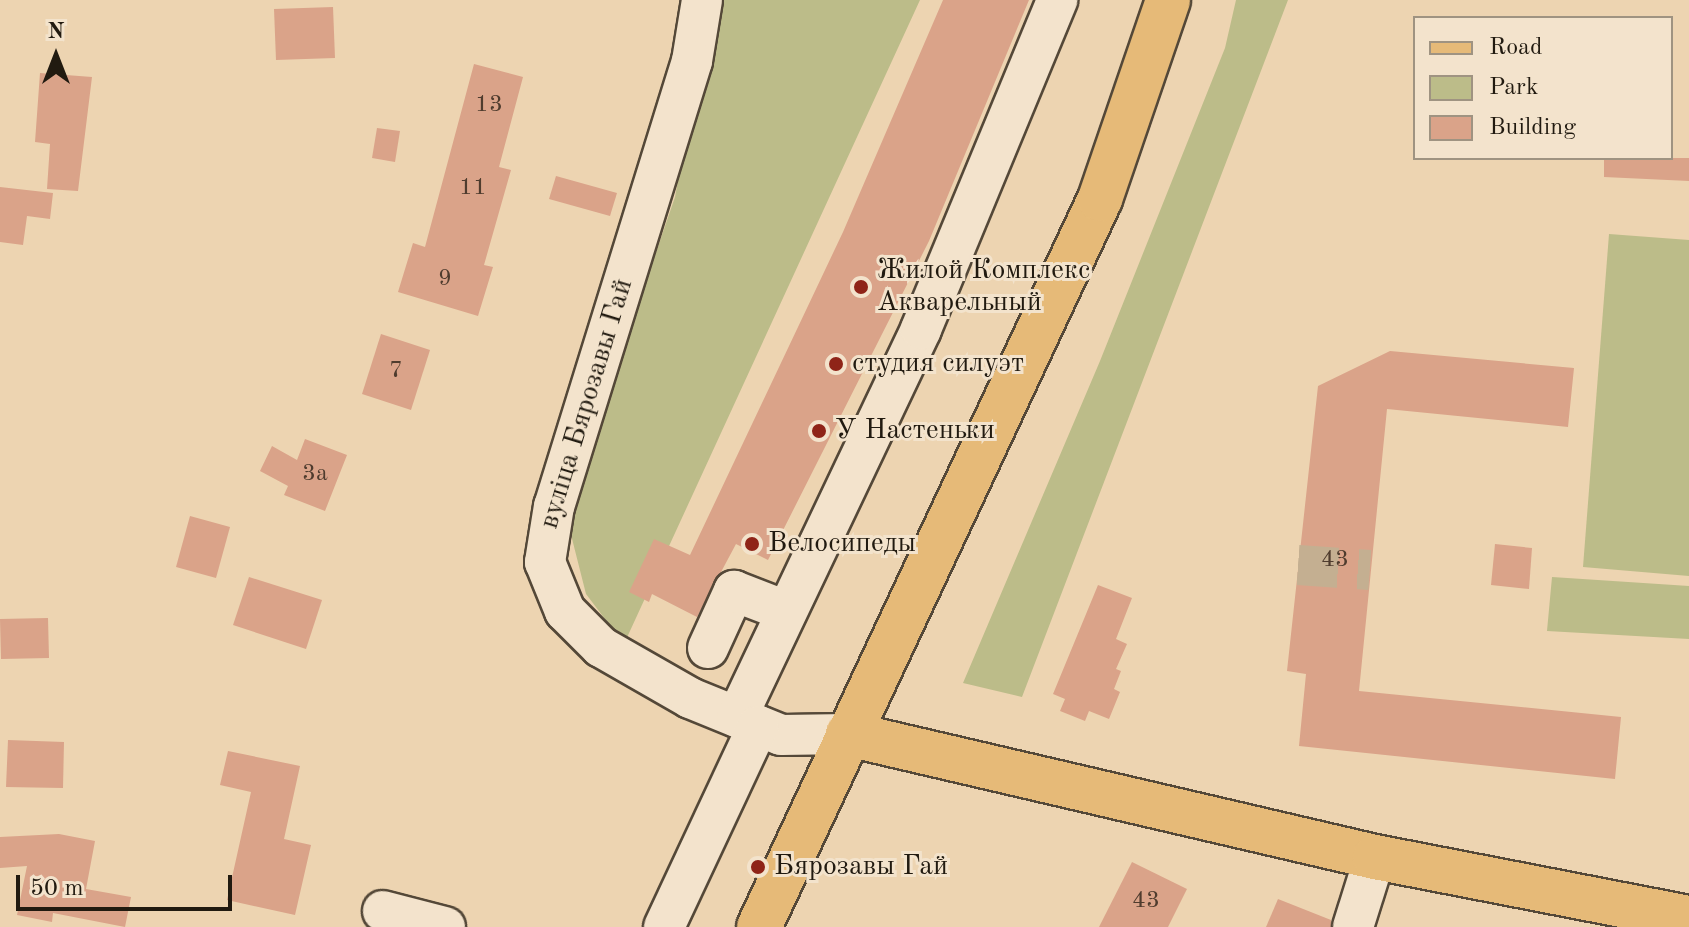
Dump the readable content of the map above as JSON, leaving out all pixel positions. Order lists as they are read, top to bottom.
{
  "streets": {
    "street": ["вуліца Бярозавы Гай"]
  },
  "places": [
    "Жилой Комплекс Акварельный",
    "студия силуэт",
    "У Настеньки",
    "Велосипеды",
    "Бярозавы Гай"
  ],
  "house_numbers": [
    "13",
    "11",
    "9",
    "7",
    "3а",
    "43",
    "43"
  ],
  "legend": ["Road", "Park", "Building"],
  "scale_bar": "50 m",
  "north": "top"
}
